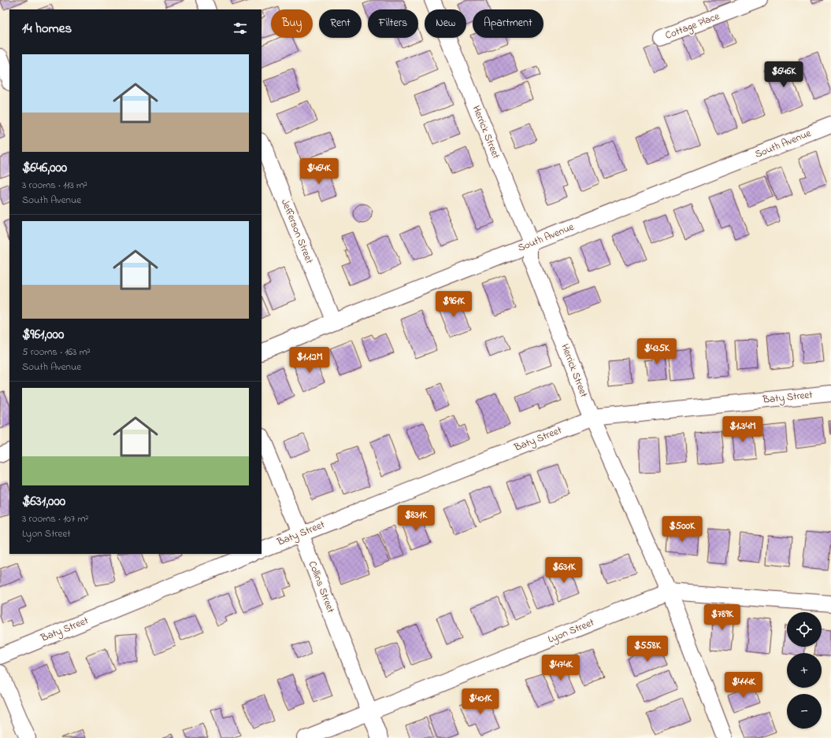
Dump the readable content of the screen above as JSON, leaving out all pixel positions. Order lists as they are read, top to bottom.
{
  "streets": {
    "street": [
      "Cottage Place",
      "Herrick Street",
      "South Avenue",
      "Jefferson Street",
      "Baty Street",
      "Collins Street",
      "Lyon Street"
    ]
  },
  "crossings": [
    ["Herrick Street", "South Avenue"],
    ["Herrick Street", "Baty Street"],
    ["Herrick Street", "Lyon Street"],
    ["South Avenue", "Jefferson Street"],
    ["Baty Street", "Collins Street"],
    ["Collins Street", "Lyon Street"]
  ],
  "page": {
    "chip": [
      "Buy",
      "Rent",
      "Filters",
      "New",
      "Apartment"
    ],
    "heading": "14 homes",
    "list": [
      {
        "name": "$646,000",
        "note": "3 rooms · 113 m² · South Avenue"
      },
      {
        "name": "$961,000",
        "note": "5 rooms · 163 m² · South Avenue"
      },
      {
        "name": "$631,000",
        "note": "3 rooms · 107 m² · Lyon Street"
      }
    ],
    "price": [
      "$646K",
      "$464K",
      "$961K",
      "$435K",
      "$1.12M",
      "$1.34M",
      "$831K",
      "$500K",
      "$631K",
      "$789K",
      "$558K",
      "$474K",
      "$444K",
      "$401K"
    ],
    "map_buttons": ["+", "−"]
  }
}
